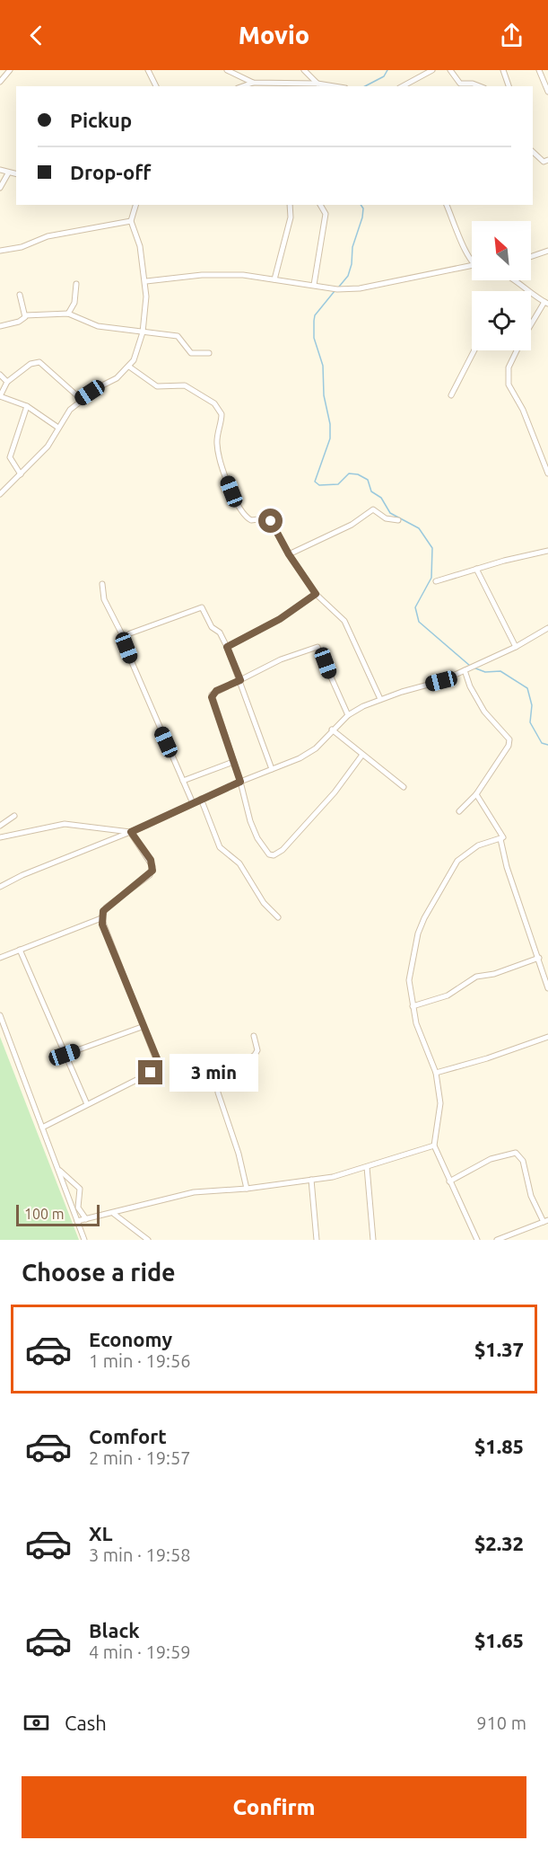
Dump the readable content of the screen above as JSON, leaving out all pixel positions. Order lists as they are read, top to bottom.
{
  "scale_bar": "100 m",
  "north": "top left",
  "page": {
    "header": "Movio",
    "banner": ["Pickup", "Drop-off"],
    "bubble": "3 min",
    "scale": "100 m",
    "heading": "Choose a ride",
    "list": [
      {
        "name": "Economy",
        "note": "1 min · 19:56",
        "value": "$1.37"
      },
      {
        "name": "Comfort",
        "note": "2 min · 19:57",
        "value": "$1.85"
      },
      {
        "name": "XL",
        "note": "3 min · 19:58",
        "value": "$2.32"
      },
      {
        "name": "Black",
        "note": "4 min · 19:59",
        "value": "$1.65"
      }
    ],
    "pay": ["Cash", "910 m"],
    "buttons": "Confirm"
  }
}
